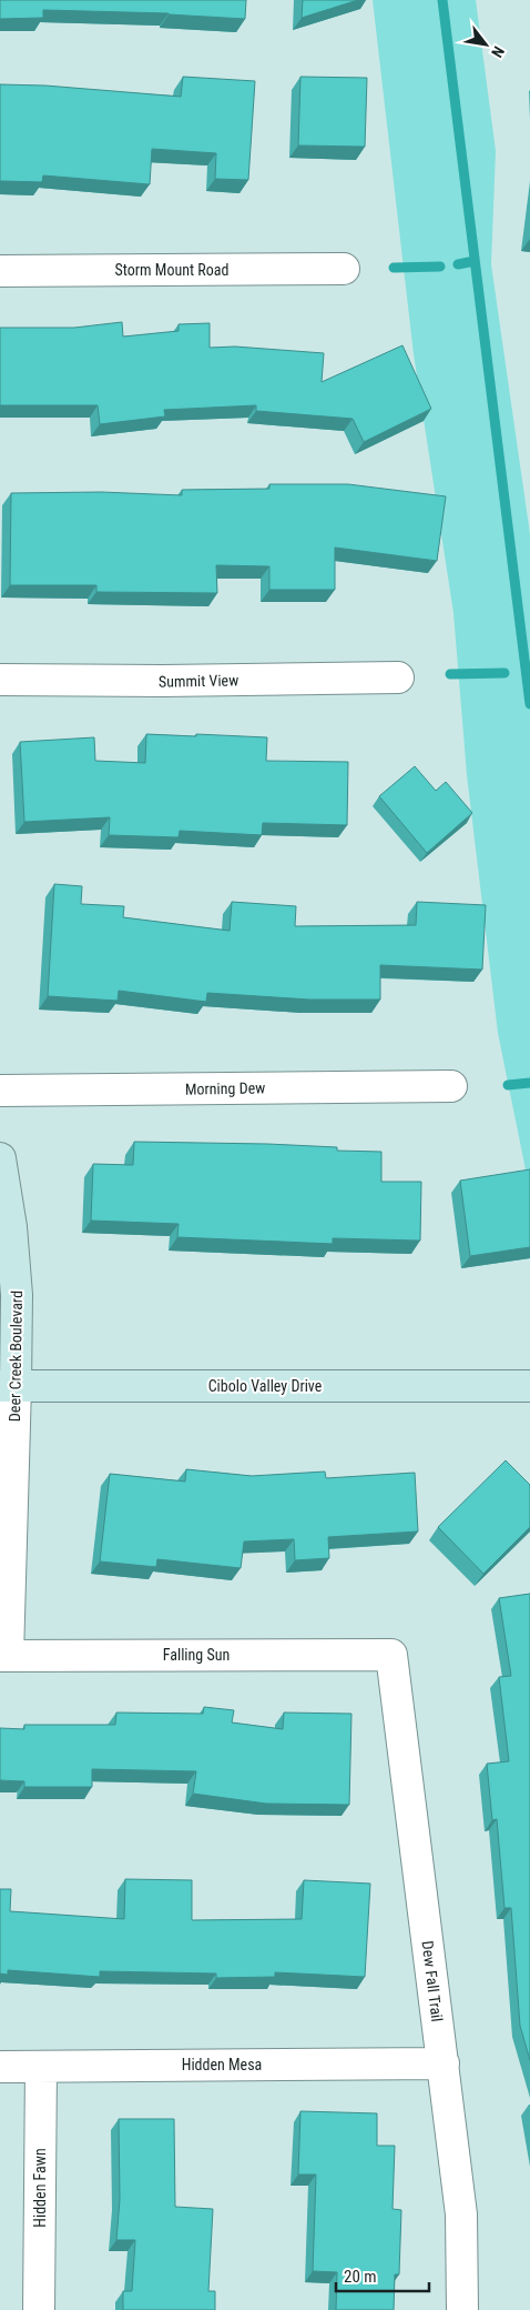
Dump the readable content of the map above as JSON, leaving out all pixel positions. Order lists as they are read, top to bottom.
{
  "streets": {
    "main road": ["Deer Creek Boulevard", "Cibolo Valley Drive"],
    "street": [
      "Storm Mount Road",
      "Summit View",
      "Morning Dew",
      "Falling Sun",
      "Dew Fall Trail",
      "Hidden Mesa",
      "Hidden Fawn"
    ]
  },
  "crossings": [
    ["Deer Creek Boulevard", "Cibolo Valley Drive"],
    ["Deer Creek Boulevard", "Falling Sun"],
    ["Falling Sun", "Dew Fall Trail"],
    ["Dew Fall Trail", "Hidden Mesa"],
    ["Hidden Mesa", "Hidden Fawn"]
  ],
  "scale_bar": "20 m",
  "north": "bottom right"
}
